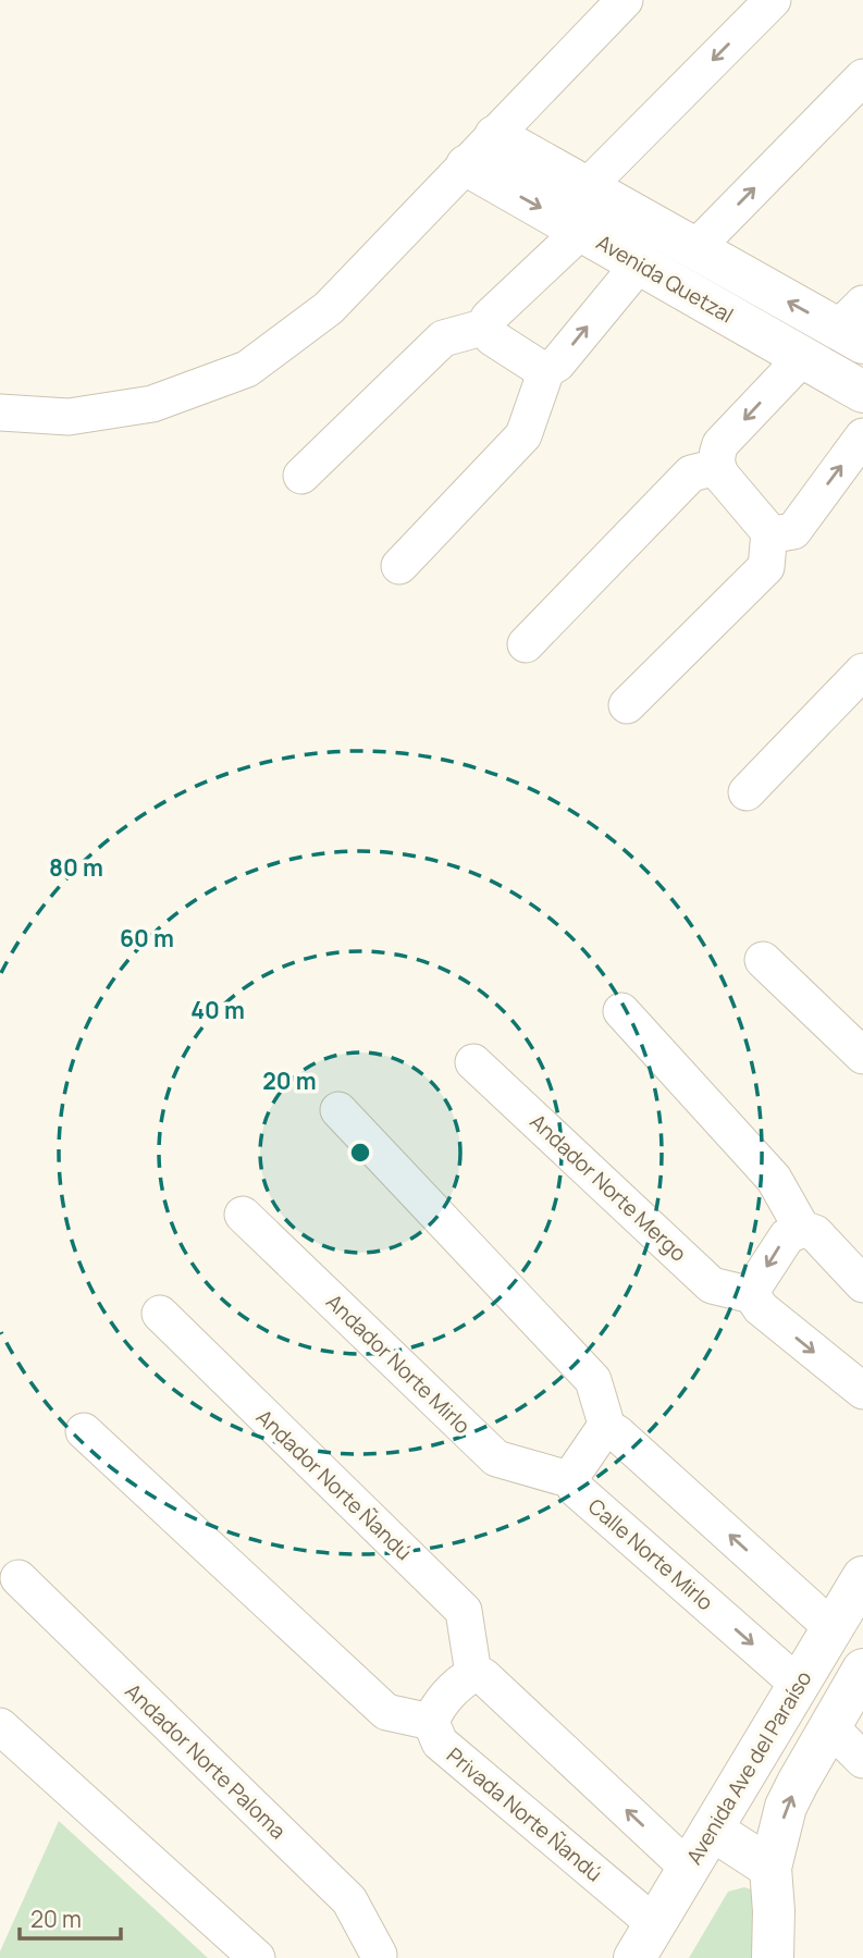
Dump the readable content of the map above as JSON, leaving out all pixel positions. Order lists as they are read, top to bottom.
{
  "streets": {
    "street": [
      "Avenida Quetzal",
      "Andador Norte Mergo",
      "Andador Norte Mirlo",
      "Andador Norte Ñandú",
      "Calle Norte Mirlo",
      "Andador Norte Paloma",
      "Avenida Ave del Paraíso",
      "Privada Norte Ñandú"
    ]
  },
  "crossings": [
    ["Andador Norte Mirlo", "Calle Norte Mirlo"],
    ["Calle Norte Mirlo", "Avenida Ave del Paraíso"],
    ["Avenida Ave del Paraíso", "Privada Norte Ñandú"]
  ],
  "scale_bar": "20 m",
  "rings": [
    "80 m",
    "60 m",
    "40 m",
    "20 m"
  ]
}
